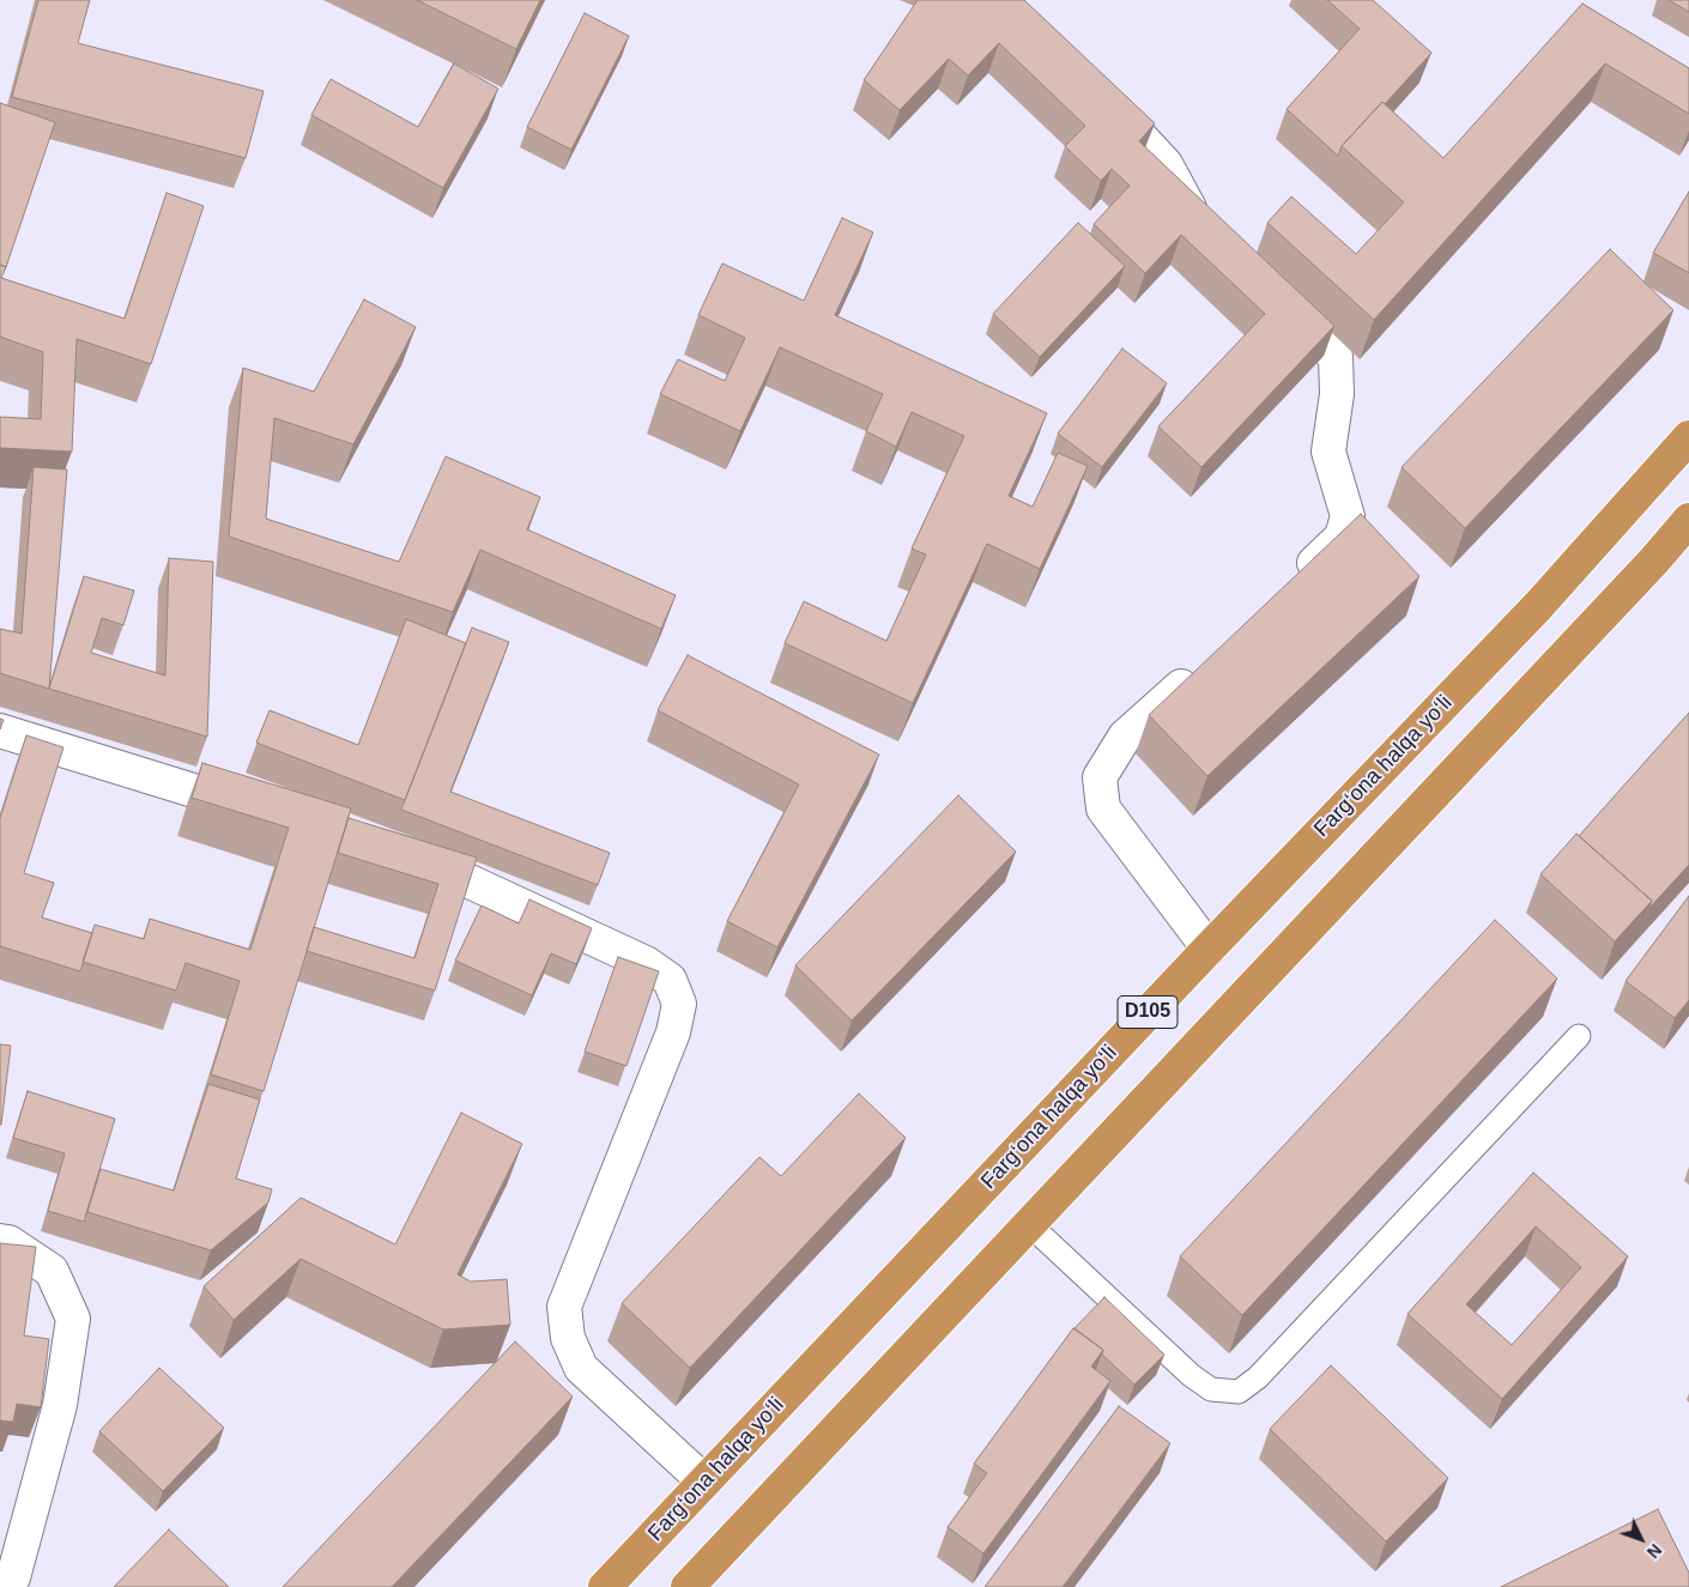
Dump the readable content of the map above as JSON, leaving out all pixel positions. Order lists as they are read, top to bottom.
{
  "streets": {
    "highway": ["Farg‘ona halqa yo‘li", "D105"]
  },
  "north": "bottom right"
}
